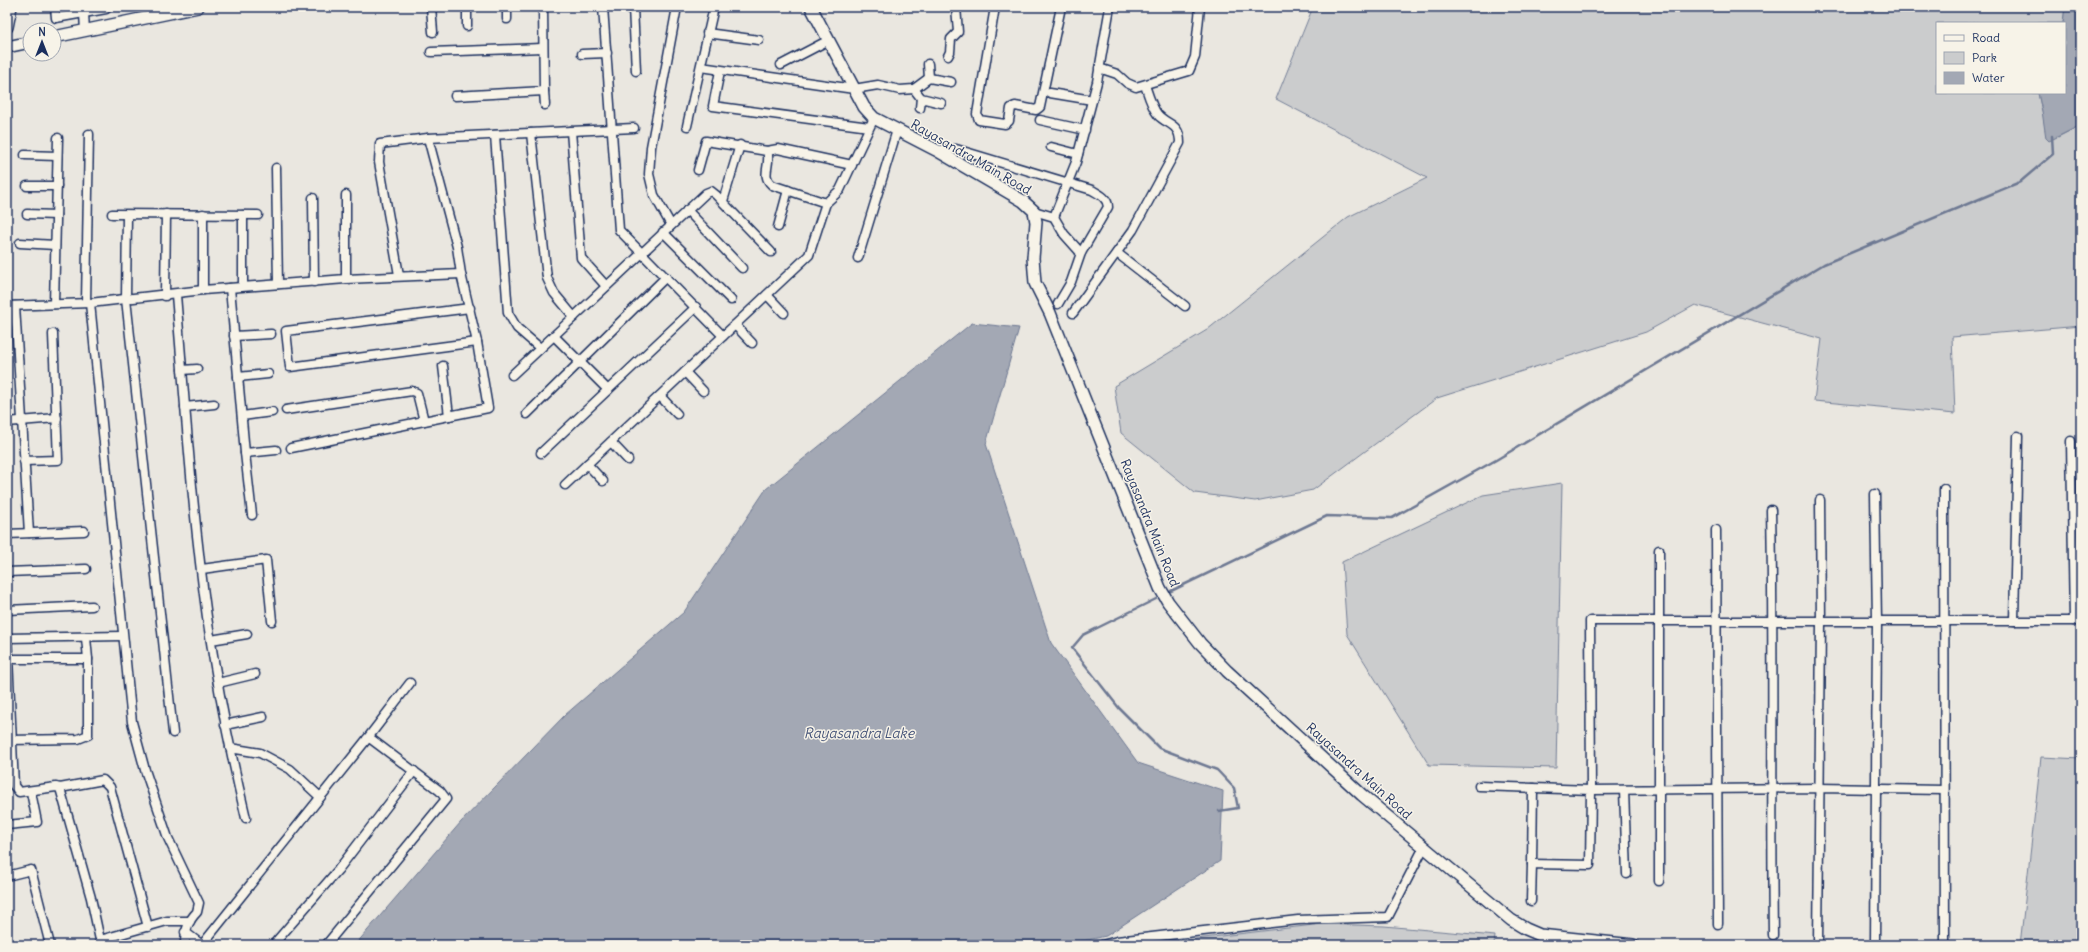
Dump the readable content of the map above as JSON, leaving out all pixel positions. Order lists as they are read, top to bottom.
{
  "streets": {
    "street": ["Rayasandra Main Road"]
  },
  "water": ["Rayasandra Lake"],
  "legend": ["Road", "Park", "Water"],
  "north": "top"
}
